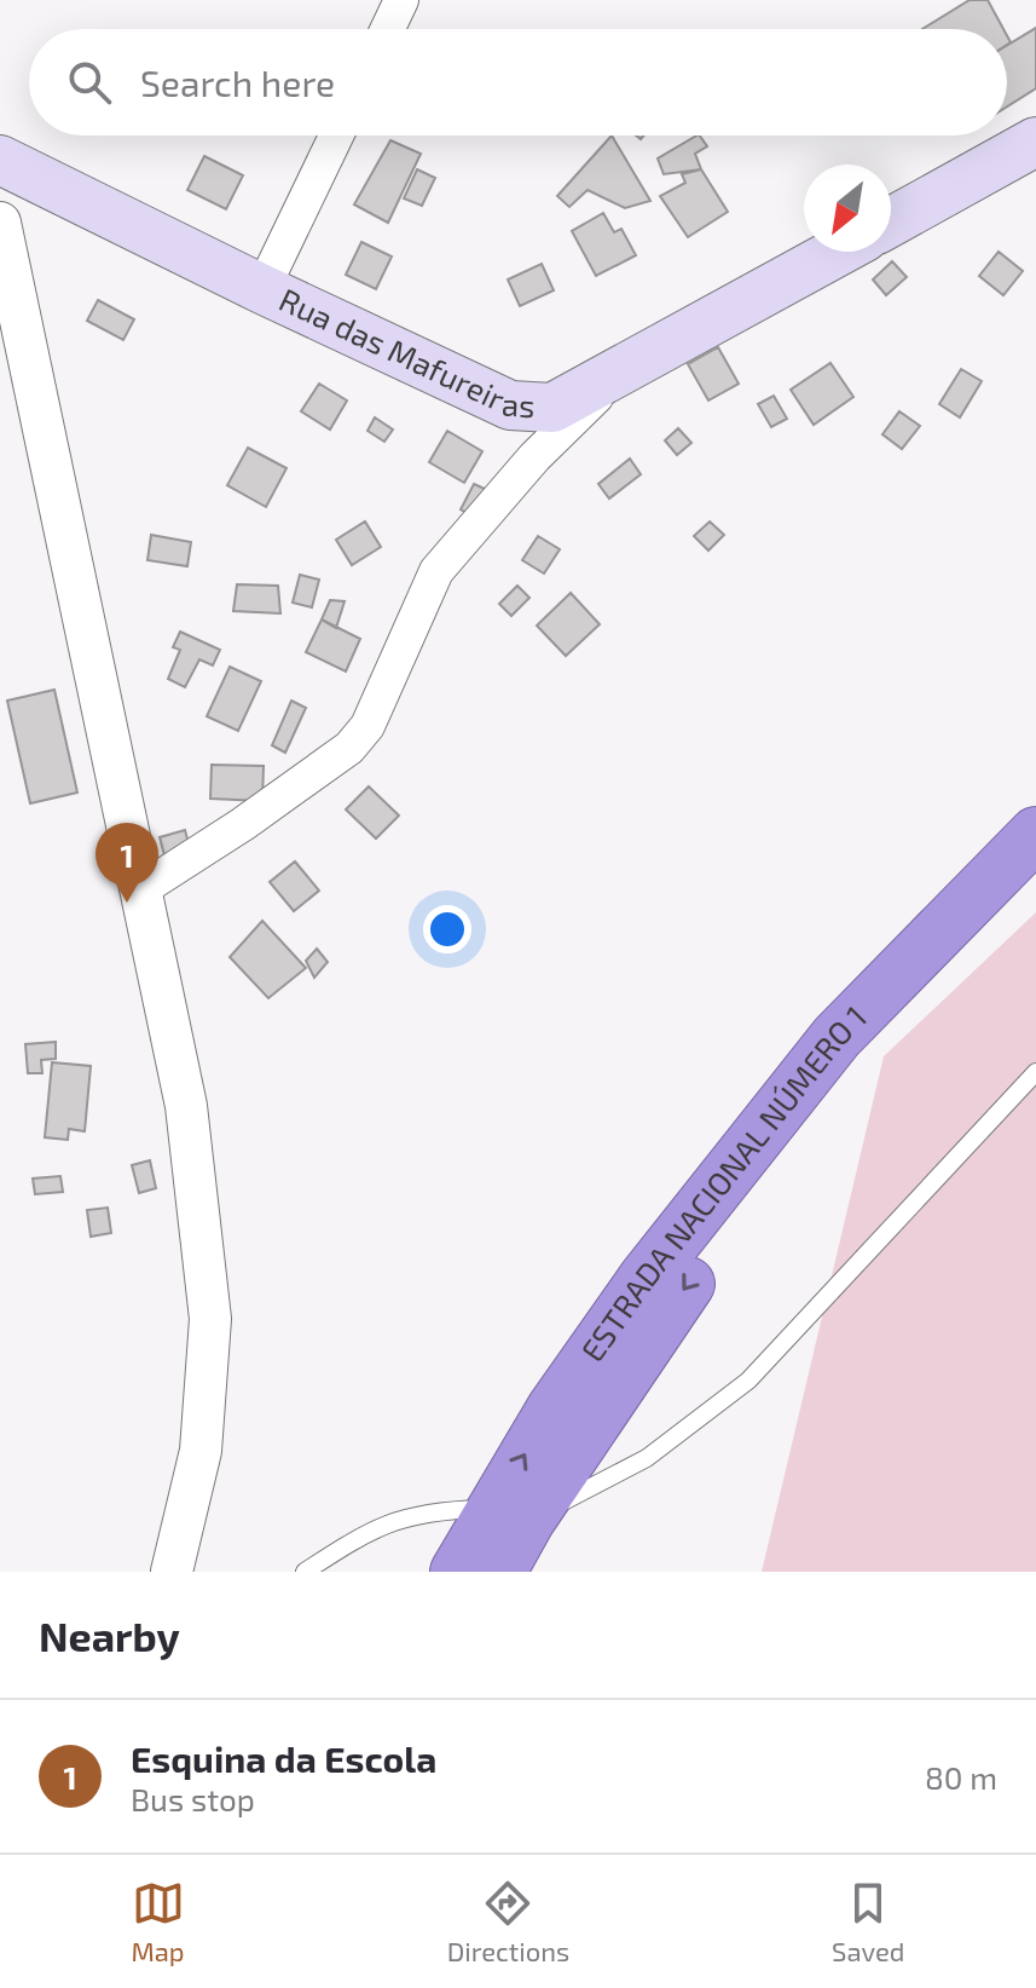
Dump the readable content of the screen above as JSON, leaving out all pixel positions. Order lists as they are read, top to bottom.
{
  "streets": {
    "highway": ["ESTRADA NACIONAL NÚMERO 1"],
    "main road": ["Rua das Mafureiras"]
  },
  "north": "bottom left",
  "page": {
    "search": "Search here",
    "pins": "1",
    "heading": "Nearby",
    "list": [
      {
        "mark": "1",
        "name": "Esquina da Escola",
        "note": "Bus stop",
        "value": "80 m"
      }
    ],
    "nav": ["Map", "Directions", "Saved"]
  }
}
